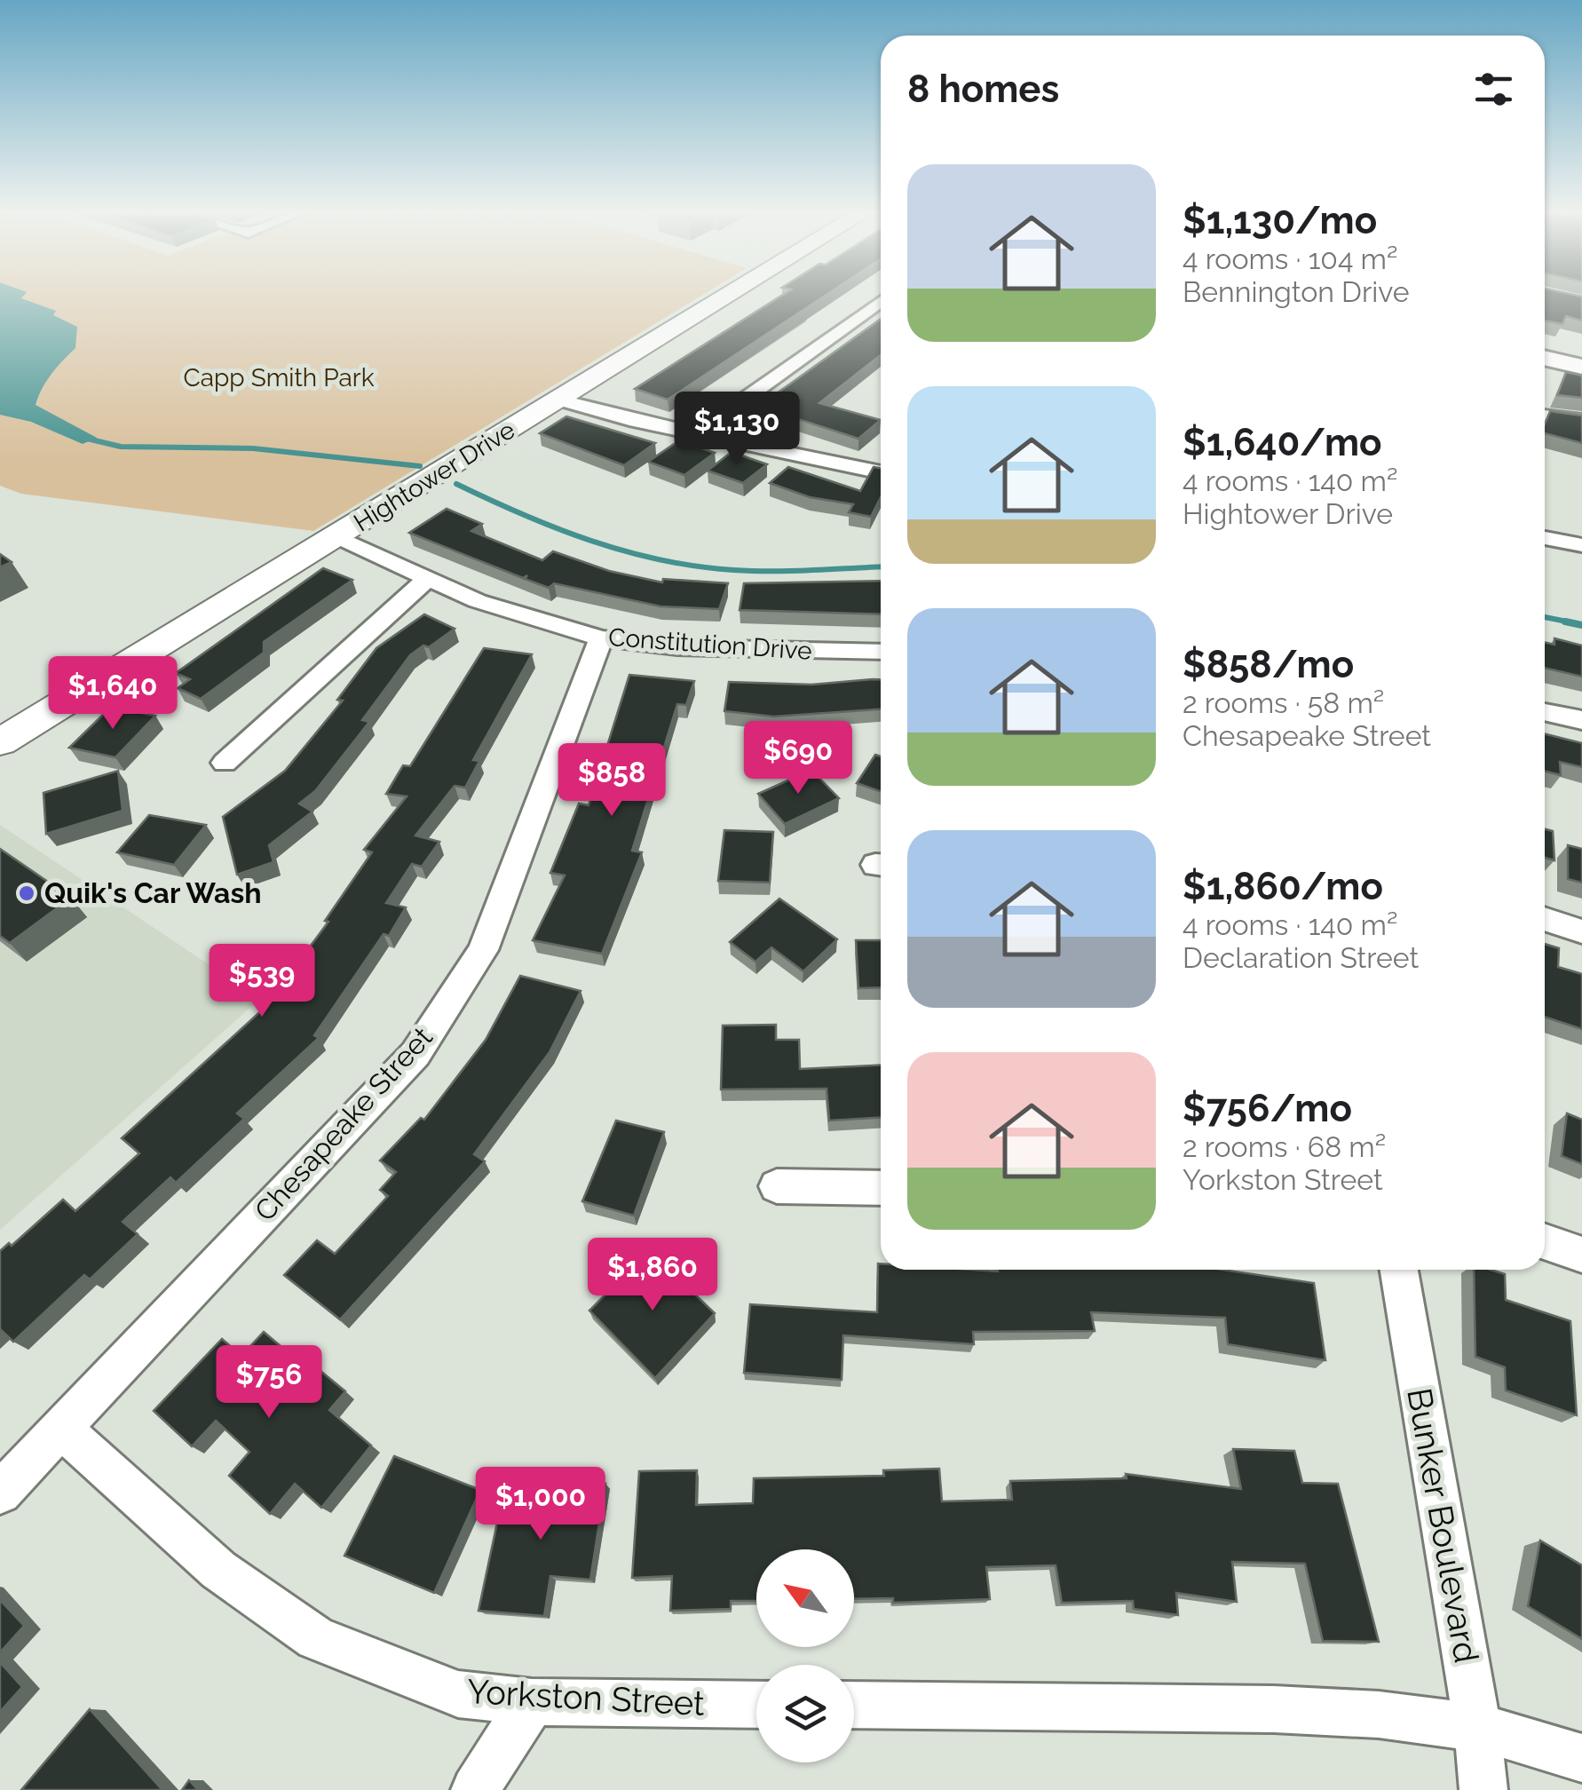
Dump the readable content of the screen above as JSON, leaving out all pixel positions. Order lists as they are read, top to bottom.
{
  "streets": {
    "main road": ["Hightower Drive"],
    "street": [
      "Constitution Drive",
      "Chesapeake Street",
      "Bunker Boulevard",
      "Yorkston Street"
    ]
  },
  "crossings": [
    ["Hightower Drive", "Constitution Drive"],
    ["Constitution Drive", "Chesapeake Street"],
    ["Chesapeake Street", "Yorkston Street"]
  ],
  "parks": ["Capp Smith Park"],
  "places": ["Quik's Car Wash"],
  "north": "top left",
  "page": {
    "heading": "8 homes",
    "list": [
      {
        "name": "$1,130/mo",
        "note": "4 rooms · 104 m² · Bennington Drive"
      },
      {
        "name": "$1,640/mo",
        "note": "4 rooms · 140 m² · Hightower Drive"
      },
      {
        "name": "$858/mo",
        "note": "2 rooms · 58 m² · Chesapeake Street"
      },
      {
        "name": "$1,860/mo",
        "note": "4 rooms · 140 m² · Declaration Street"
      },
      {
        "name": "$756/mo",
        "note": "2 rooms · 68 m² · Yorkston Street"
      }
    ],
    "price": [
      "$1,130",
      "$1,640",
      "$690",
      "$858",
      "$539",
      "$1,860",
      "$756",
      "$1,000"
    ]
  }
}
